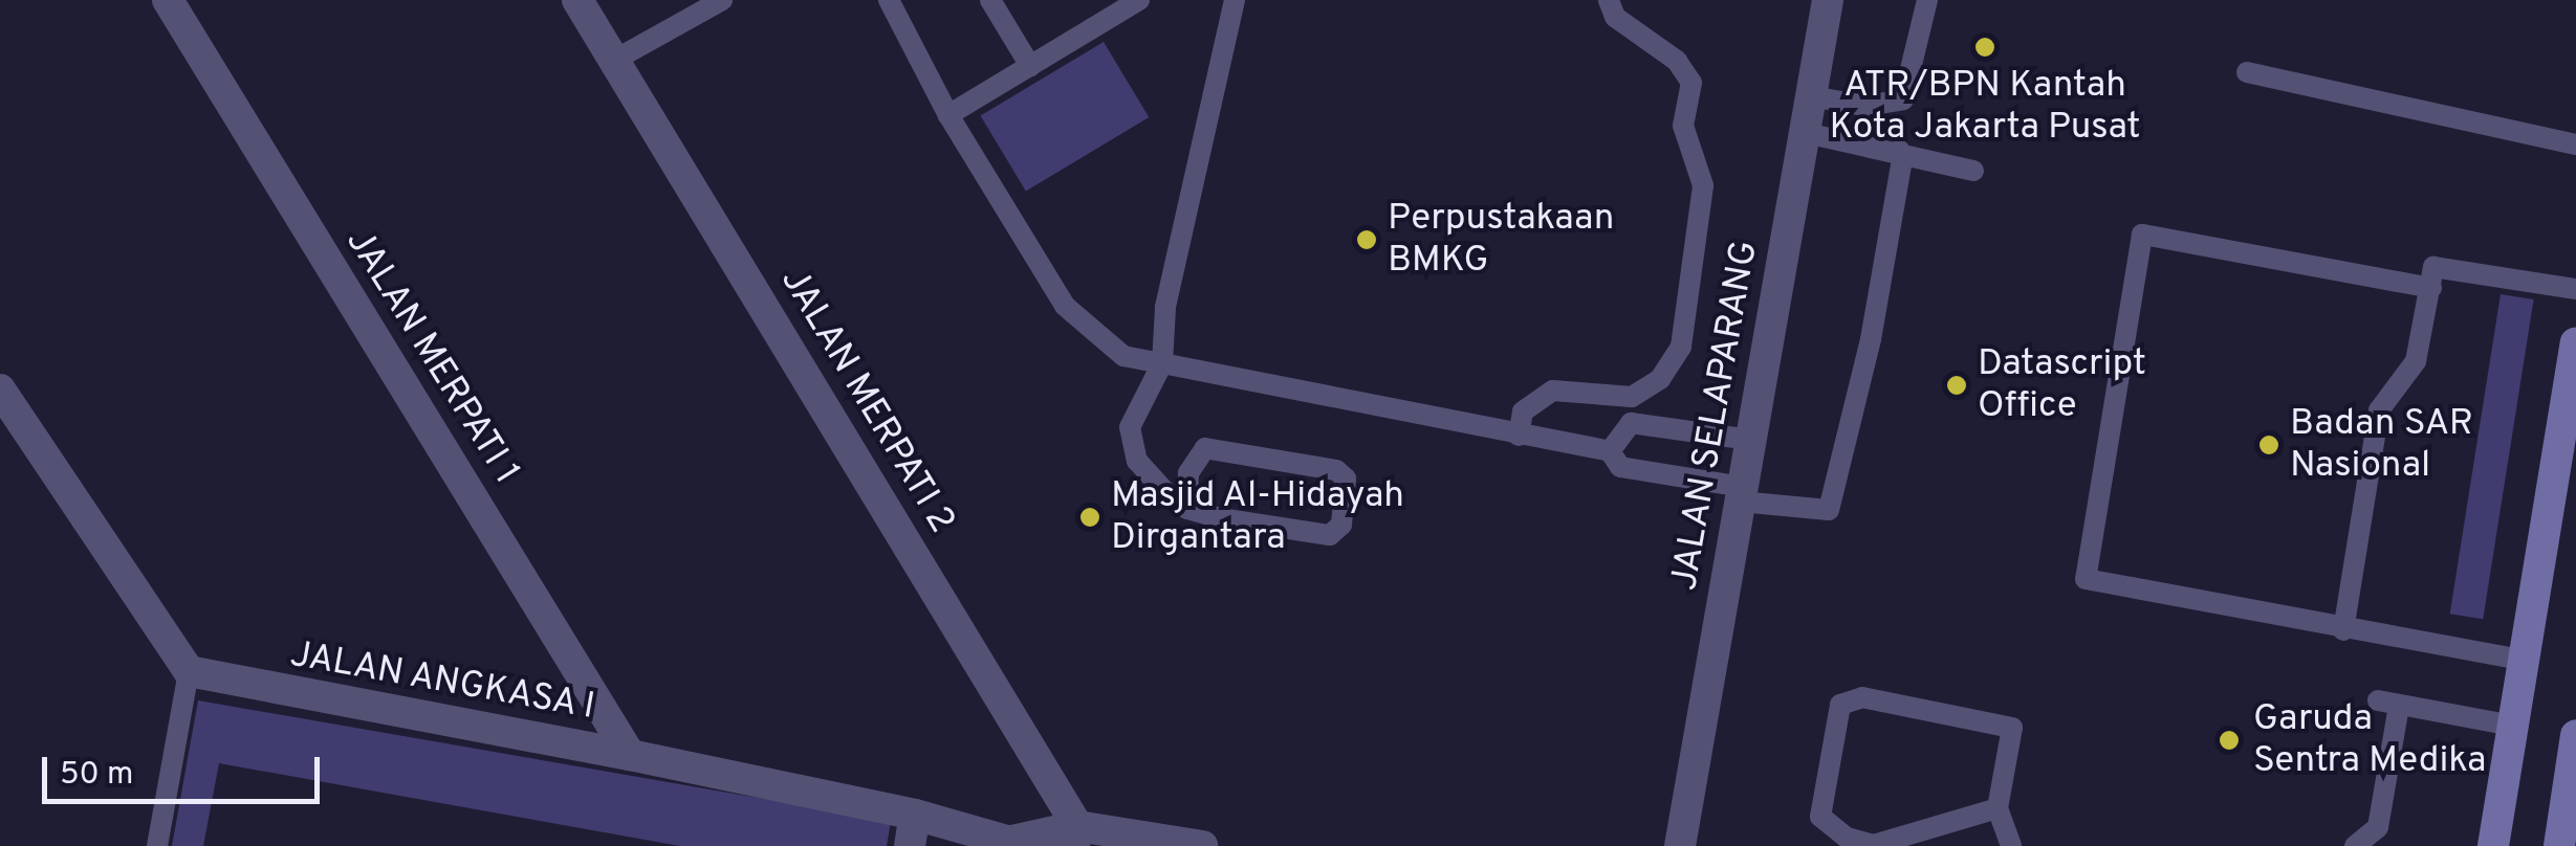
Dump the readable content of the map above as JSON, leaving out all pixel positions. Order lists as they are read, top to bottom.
{
  "streets": {
    "street": [
      "JALAN MERPATI 1",
      "JALAN MERPATI 2",
      "JALAN SELAPARANG",
      "JALAN ANGKASA I"
    ]
  },
  "crossings": [
    ["JALAN MERPATI 1", "JALAN ANGKASA I"],
    ["JALAN MERPATI 2", "JALAN ANGKASA I"]
  ],
  "places": [
    "ATR/BPN Kantah Kota Jakarta Pusat",
    "Perpustakaan BMKG",
    "Datascript Office",
    "Badan SAR Nasional",
    "Masjid Al-Hidayah Dirgantara",
    "Garuda Sentra Medika"
  ],
  "scale_bar": "50 m"
}
